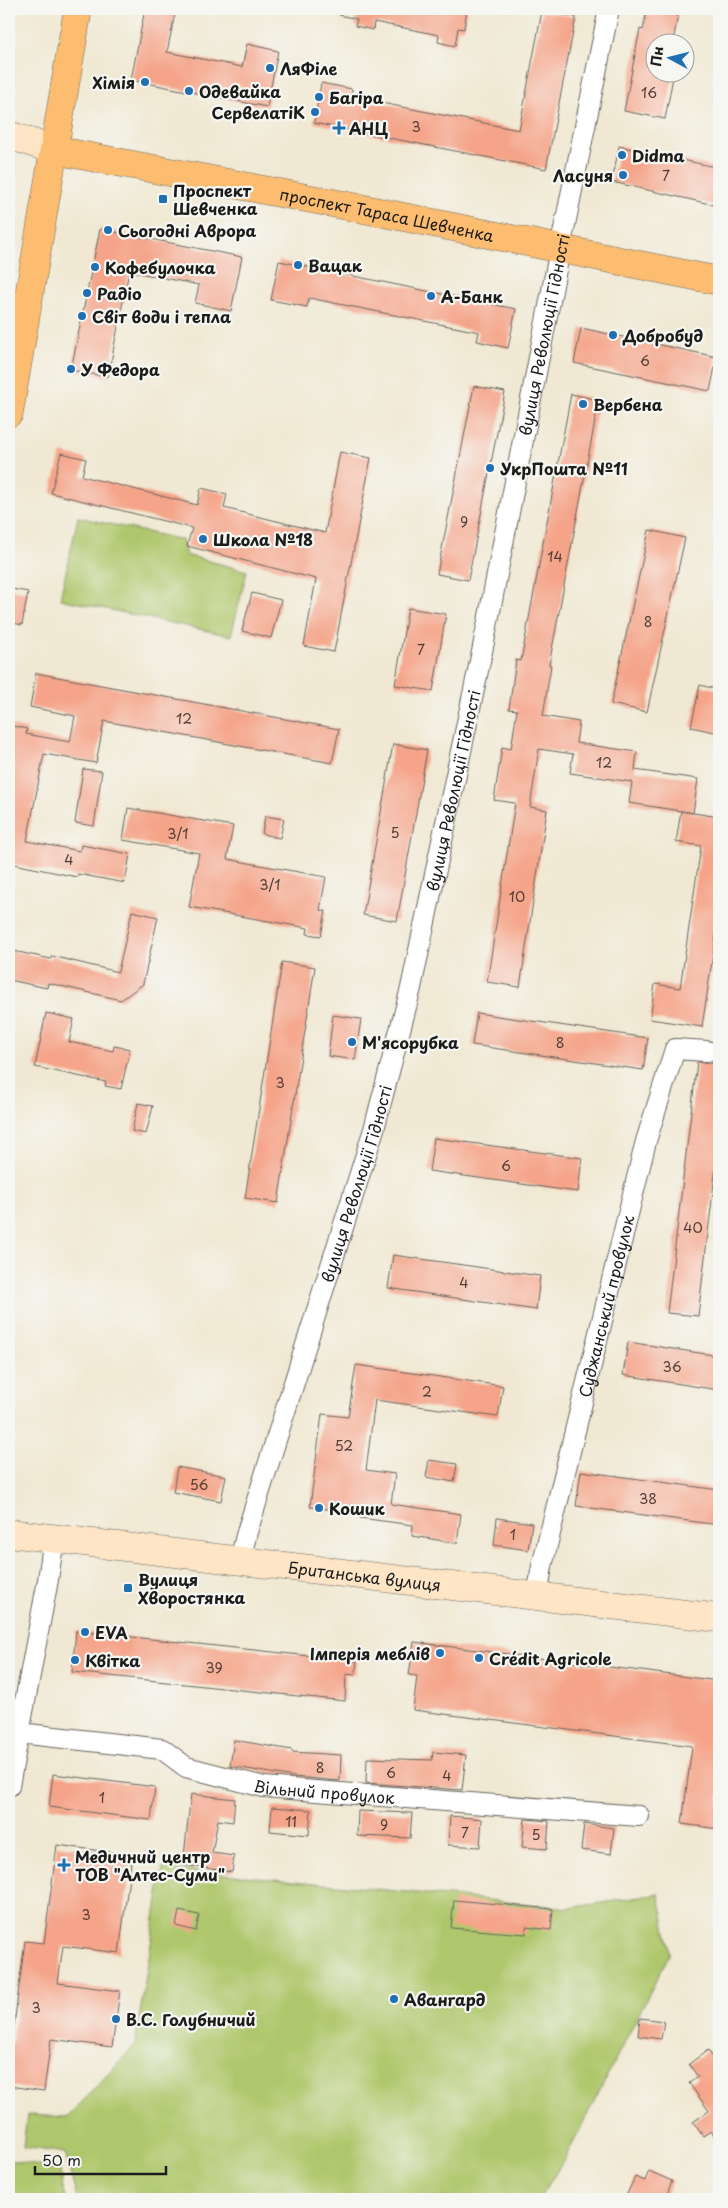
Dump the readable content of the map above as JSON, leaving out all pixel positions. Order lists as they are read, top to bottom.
{
  "streets": {
    "main road": ["проспект Тараса Шевченка", "Британська вулиця"],
    "street": ["вулиця Революції Гідності", "Суджанський провулок", "Вільний провулок"]
  },
  "crossings": [
    ["проспект Тараса Шевченка", "вулиця Революції Гідності"],
    ["вулиця Революції Гідності", "Британська вулиця"],
    ["Суджанський провулок", "Британська вулиця"]
  ],
  "places": {
    "other": [
      "ЛяФіле",
      "Хімія",
      "Одевайка",
      "Багіра",
      "СервелатіК",
      "Didma",
      "Ласуня",
      "Сьогодні Аврора",
      "Вацак",
      "Кофебулочка",
      "Радіо",
      "А-Банк",
      "Світ води і тепла",
      "Добробуд",
      "У Федора",
      "Вербена",
      "УкрПошта №11",
      "Школа №18",
      "М'ясорубка",
      "Кошик",
      "EVA",
      "Імперія меблів",
      "Crédit Agricole",
      "Квітка",
      "Авангард",
      "В.С. Голубничий"
    ],
    "health": ["АНЦ", "Медичний центр ТОВ \"Алтес-Суми\""],
    "transit": ["Проспект Шевченка", "Вулиця Хворостянка"]
  },
  "house_numbers": [
    "16",
    "3",
    "7",
    "6",
    "9",
    "14",
    "8",
    "7",
    "12",
    "12",
    "5",
    "3/1",
    "4",
    "3/1",
    "10",
    "8",
    "3",
    "6",
    "40",
    "4",
    "36",
    "2",
    "52",
    "56",
    "38",
    "1",
    "39",
    "8",
    "6",
    "4",
    "1",
    "11",
    "9",
    "7",
    "5",
    "3",
    "3"
  ],
  "scale_bar": "50 m",
  "north": "left"
}
